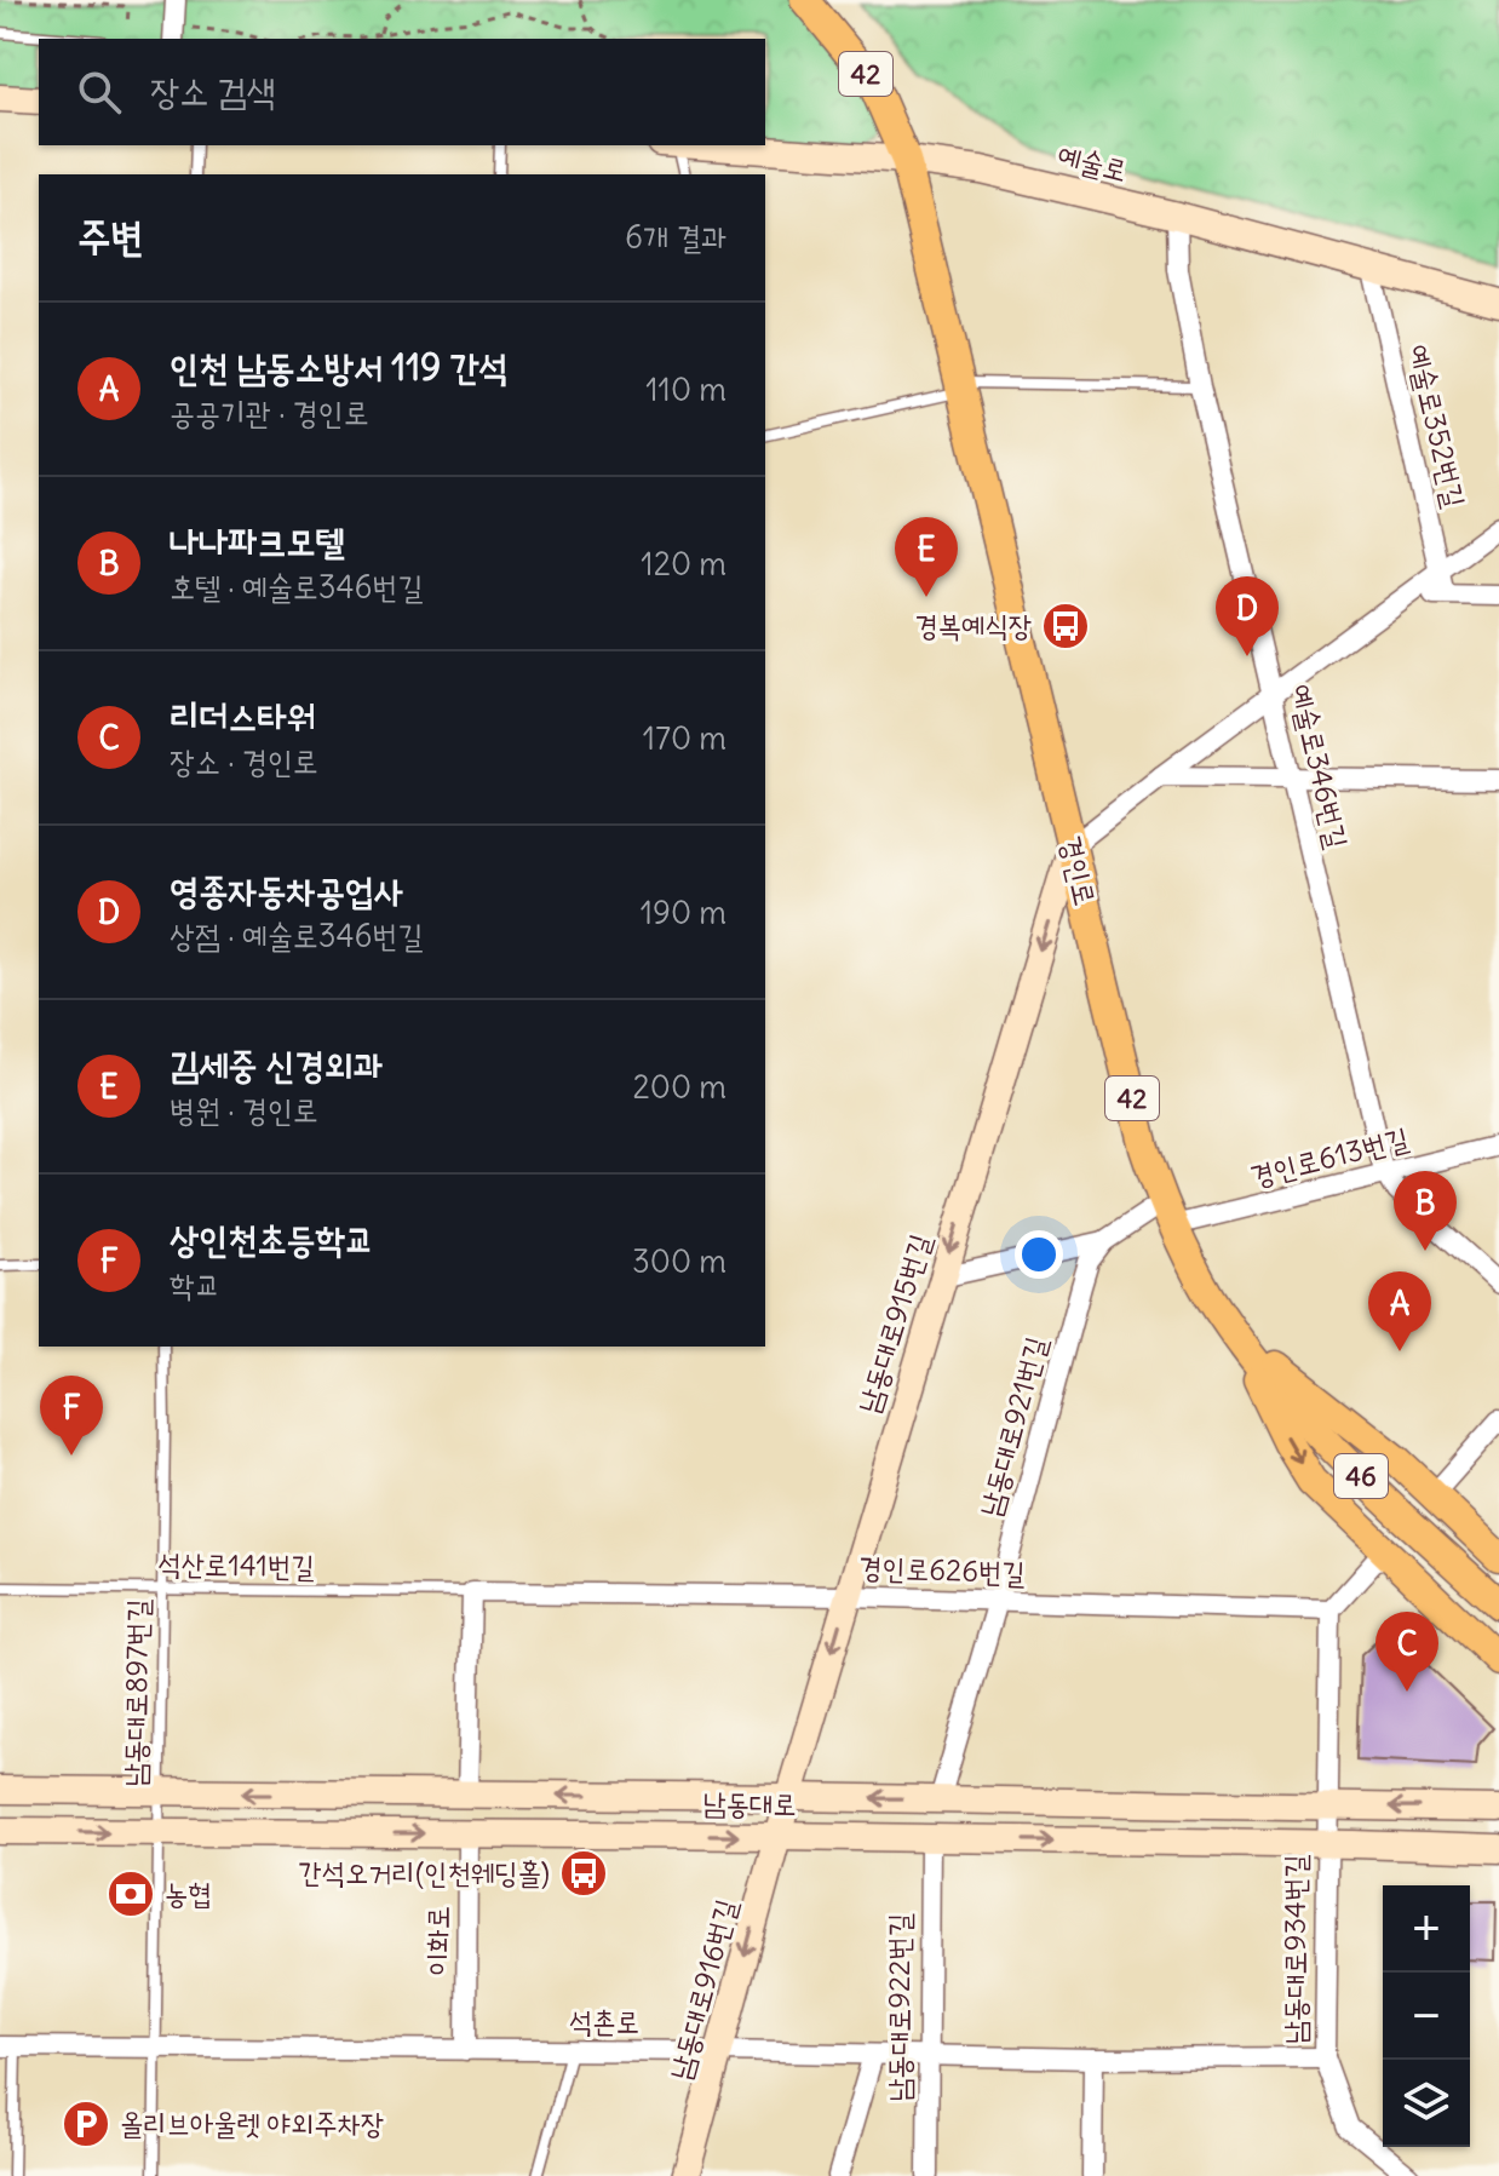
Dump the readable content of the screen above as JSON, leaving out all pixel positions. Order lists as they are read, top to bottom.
{
  "streets": {
    "main road": [
      "42",
      "예술로",
      "경인로",
      "남동대로915번길",
      "46",
      "남동대로",
      "남동대로916번길"
    ],
    "street": [
      "예술로352번길",
      "예술로346번길",
      "경인로613번길",
      "남동대로921번길",
      "경인로626번길",
      "이화로",
      "남동대로934번길",
      "남동대로922번길",
      "석촌로"
    ],
    "lane": ["석산로141번길", "남동대로897번길"]
  },
  "crossings": [
    ["예술로", "예술로352번길"],
    ["예술로", "예술로346번길"],
    ["예술로", "경인로"],
    ["예술로346번길", "경인로613번길"],
    ["경인로", "경인로613번길"],
    ["경인로", "남동대로915번길"],
    ["남동대로915번길", "경인로626번길"],
    ["남동대로915번길", "남동대로"],
    ["남동대로915번길", "남동대로916번길"],
    ["남동대로921번길", "경인로626번길"],
    ["석산로141번길", "경인로626번길"],
    ["석산로141번길", "남동대로897번길"],
    ["경인로626번길", "남동대로934번길"],
    ["남동대로897번길", "남동대로"],
    ["남동대로897번길", "석촌로"],
    ["남동대로", "이화로"],
    ["남동대로", "남동대로934번길"],
    ["남동대로", "남동대로916번길"],
    ["남동대로", "남동대로922번길"],
    ["이화로", "석촌로"],
    ["남동대로934번길", "석촌로"],
    ["남동대로916번길", "석촌로"],
    ["남동대로922번길", "석촌로"]
  ],
  "one_way": ["남동대로915번길", "남동대로916번길"],
  "places": {
    "bus stop": ["경복예식장", "간석오거리(인천웨딩홀)"],
    "bank": ["농협"],
    "parking": ["올리브아울렛 야외주차장"]
  },
  "page": {
    "search": "장소 검색",
    "heading": ["주변", "6개 결과"],
    "list": [
      {
        "mark": "A",
        "name": "인천 남동소방서 119 간석",
        "note": "공공기관 · 경인로",
        "value": "110 m"
      },
      {
        "mark": "B",
        "name": "나나파크모텔",
        "note": "호텔 · 예술로346번길",
        "value": "120 m"
      },
      {
        "mark": "C",
        "name": "리더스타워",
        "note": "장소 · 경인로",
        "value": "170 m"
      },
      {
        "mark": "D",
        "name": "영종자동차공업사",
        "note": "상점 · 예술로346번길",
        "value": "190 m"
      },
      {
        "mark": "E",
        "name": "김세중 신경외과",
        "note": "병원 · 경인로",
        "value": "200 m"
      },
      {
        "mark": "F",
        "name": "상인천초등학교",
        "note": "학교",
        "value": "300 m"
      }
    ],
    "pins": [
      "E",
      "D",
      "B",
      "A",
      "F",
      "C"
    ],
    "map_buttons": ["+", "−"]
  }
}
